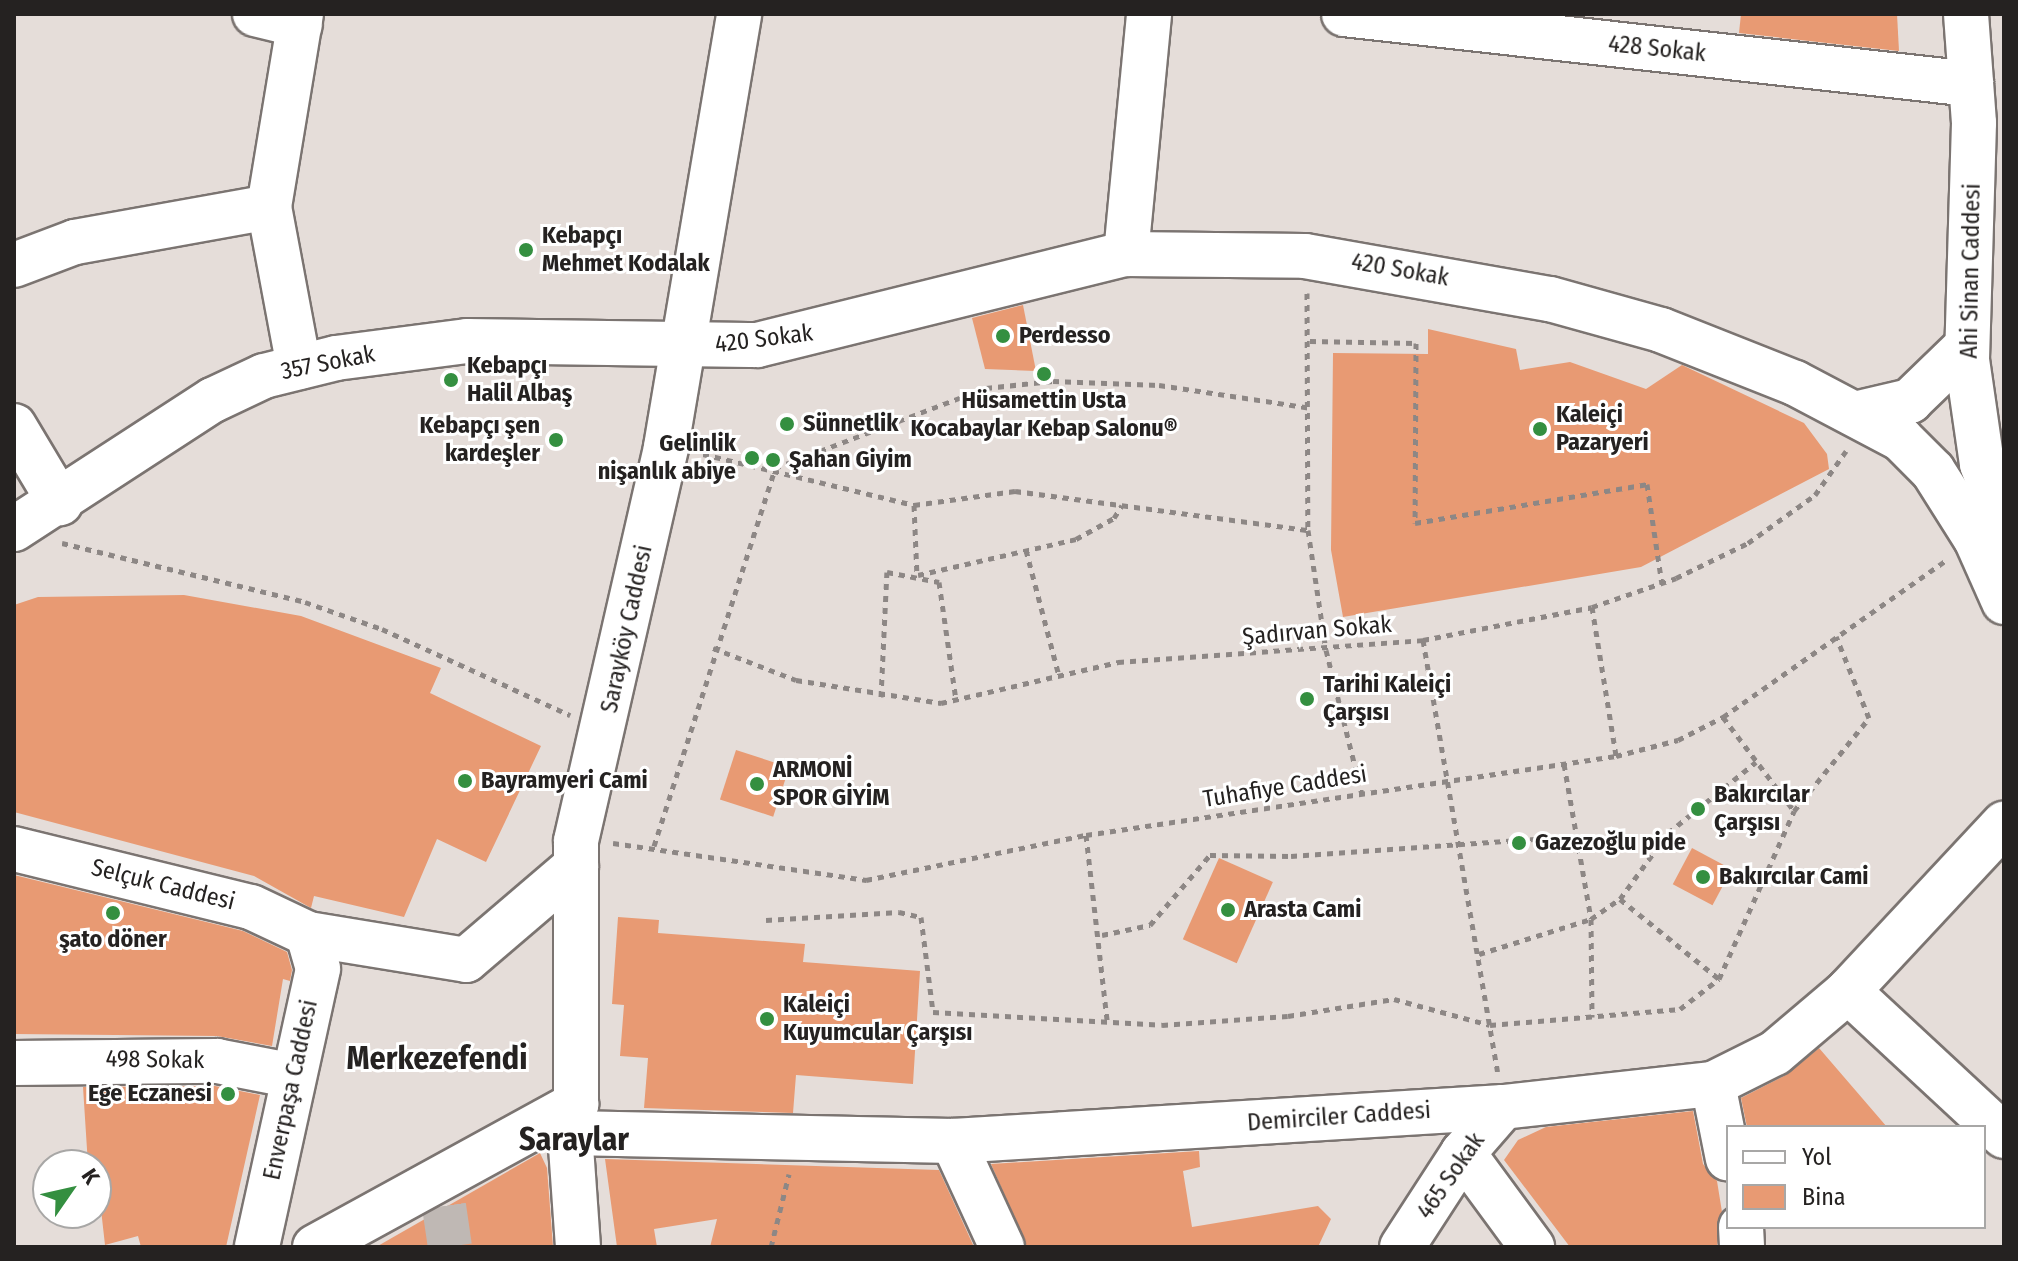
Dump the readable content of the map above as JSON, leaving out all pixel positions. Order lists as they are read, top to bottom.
{
  "streets": {
    "street": [
      "428 Sokak",
      "420 Sokak",
      "Ahi Sinan Caddesi",
      "357 Sokak",
      "Sarayköy Caddesi",
      "Selçuk Caddesi",
      "498 Sokak",
      "Enverpaşa Caddesi",
      "Demirciler Caddesi",
      "465 Sokak"
    ],
    "path": ["Şadırvan Sokak", "Tuhafiye Caddesi"]
  },
  "crossings": [
    ["428 Sokak", "Ahi Sinan Caddesi"],
    ["420 Sokak", "357 Sokak"],
    ["420 Sokak", "Sarayköy Caddesi"],
    ["420 Sokak", "Şadırvan Sokak"],
    ["357 Sokak", "Sarayköy Caddesi"],
    ["Sarayköy Caddesi", "Tuhafiye Caddesi"],
    ["Sarayköy Caddesi", "Selçuk Caddesi"],
    ["Sarayköy Caddesi", "Demirciler Caddesi"],
    ["Tuhafiye Caddesi", "Selçuk Caddesi"],
    ["Selçuk Caddesi", "Enverpaşa Caddesi"],
    ["498 Sokak", "Enverpaşa Caddesi"],
    ["Demirciler Caddesi", "465 Sokak"]
  ],
  "districts": ["Merkezefendi", "Saraylar"],
  "places": [
    "Kebapçı Mehmet Kodalak",
    "Perdesso",
    "Hüsamettin Usta Kocabaylar Kebap Salonu®",
    "Kebapçı Halil Albaş",
    "Sünnetlik",
    "Kaleiçi Pazaryeri",
    "Kebapçı şen kardeşler",
    "Gelinlik nişanlık abiye",
    "Şahan Giyim",
    "Tarihi Kaleiçi Çarşısı",
    "Bayramyeri Cami",
    "ARMONİ SPOR GİYİM",
    "Bakırcılar Çarşısı",
    "Gazezoğlu pide",
    "Bakırcılar Cami",
    "Arasta Cami",
    "şato döner",
    "Kaleiçi Kuyumcular Çarşısı",
    "Ege Eczanesi"
  ],
  "legend": ["Yol", "Bina"],
  "north": "top right"
}
